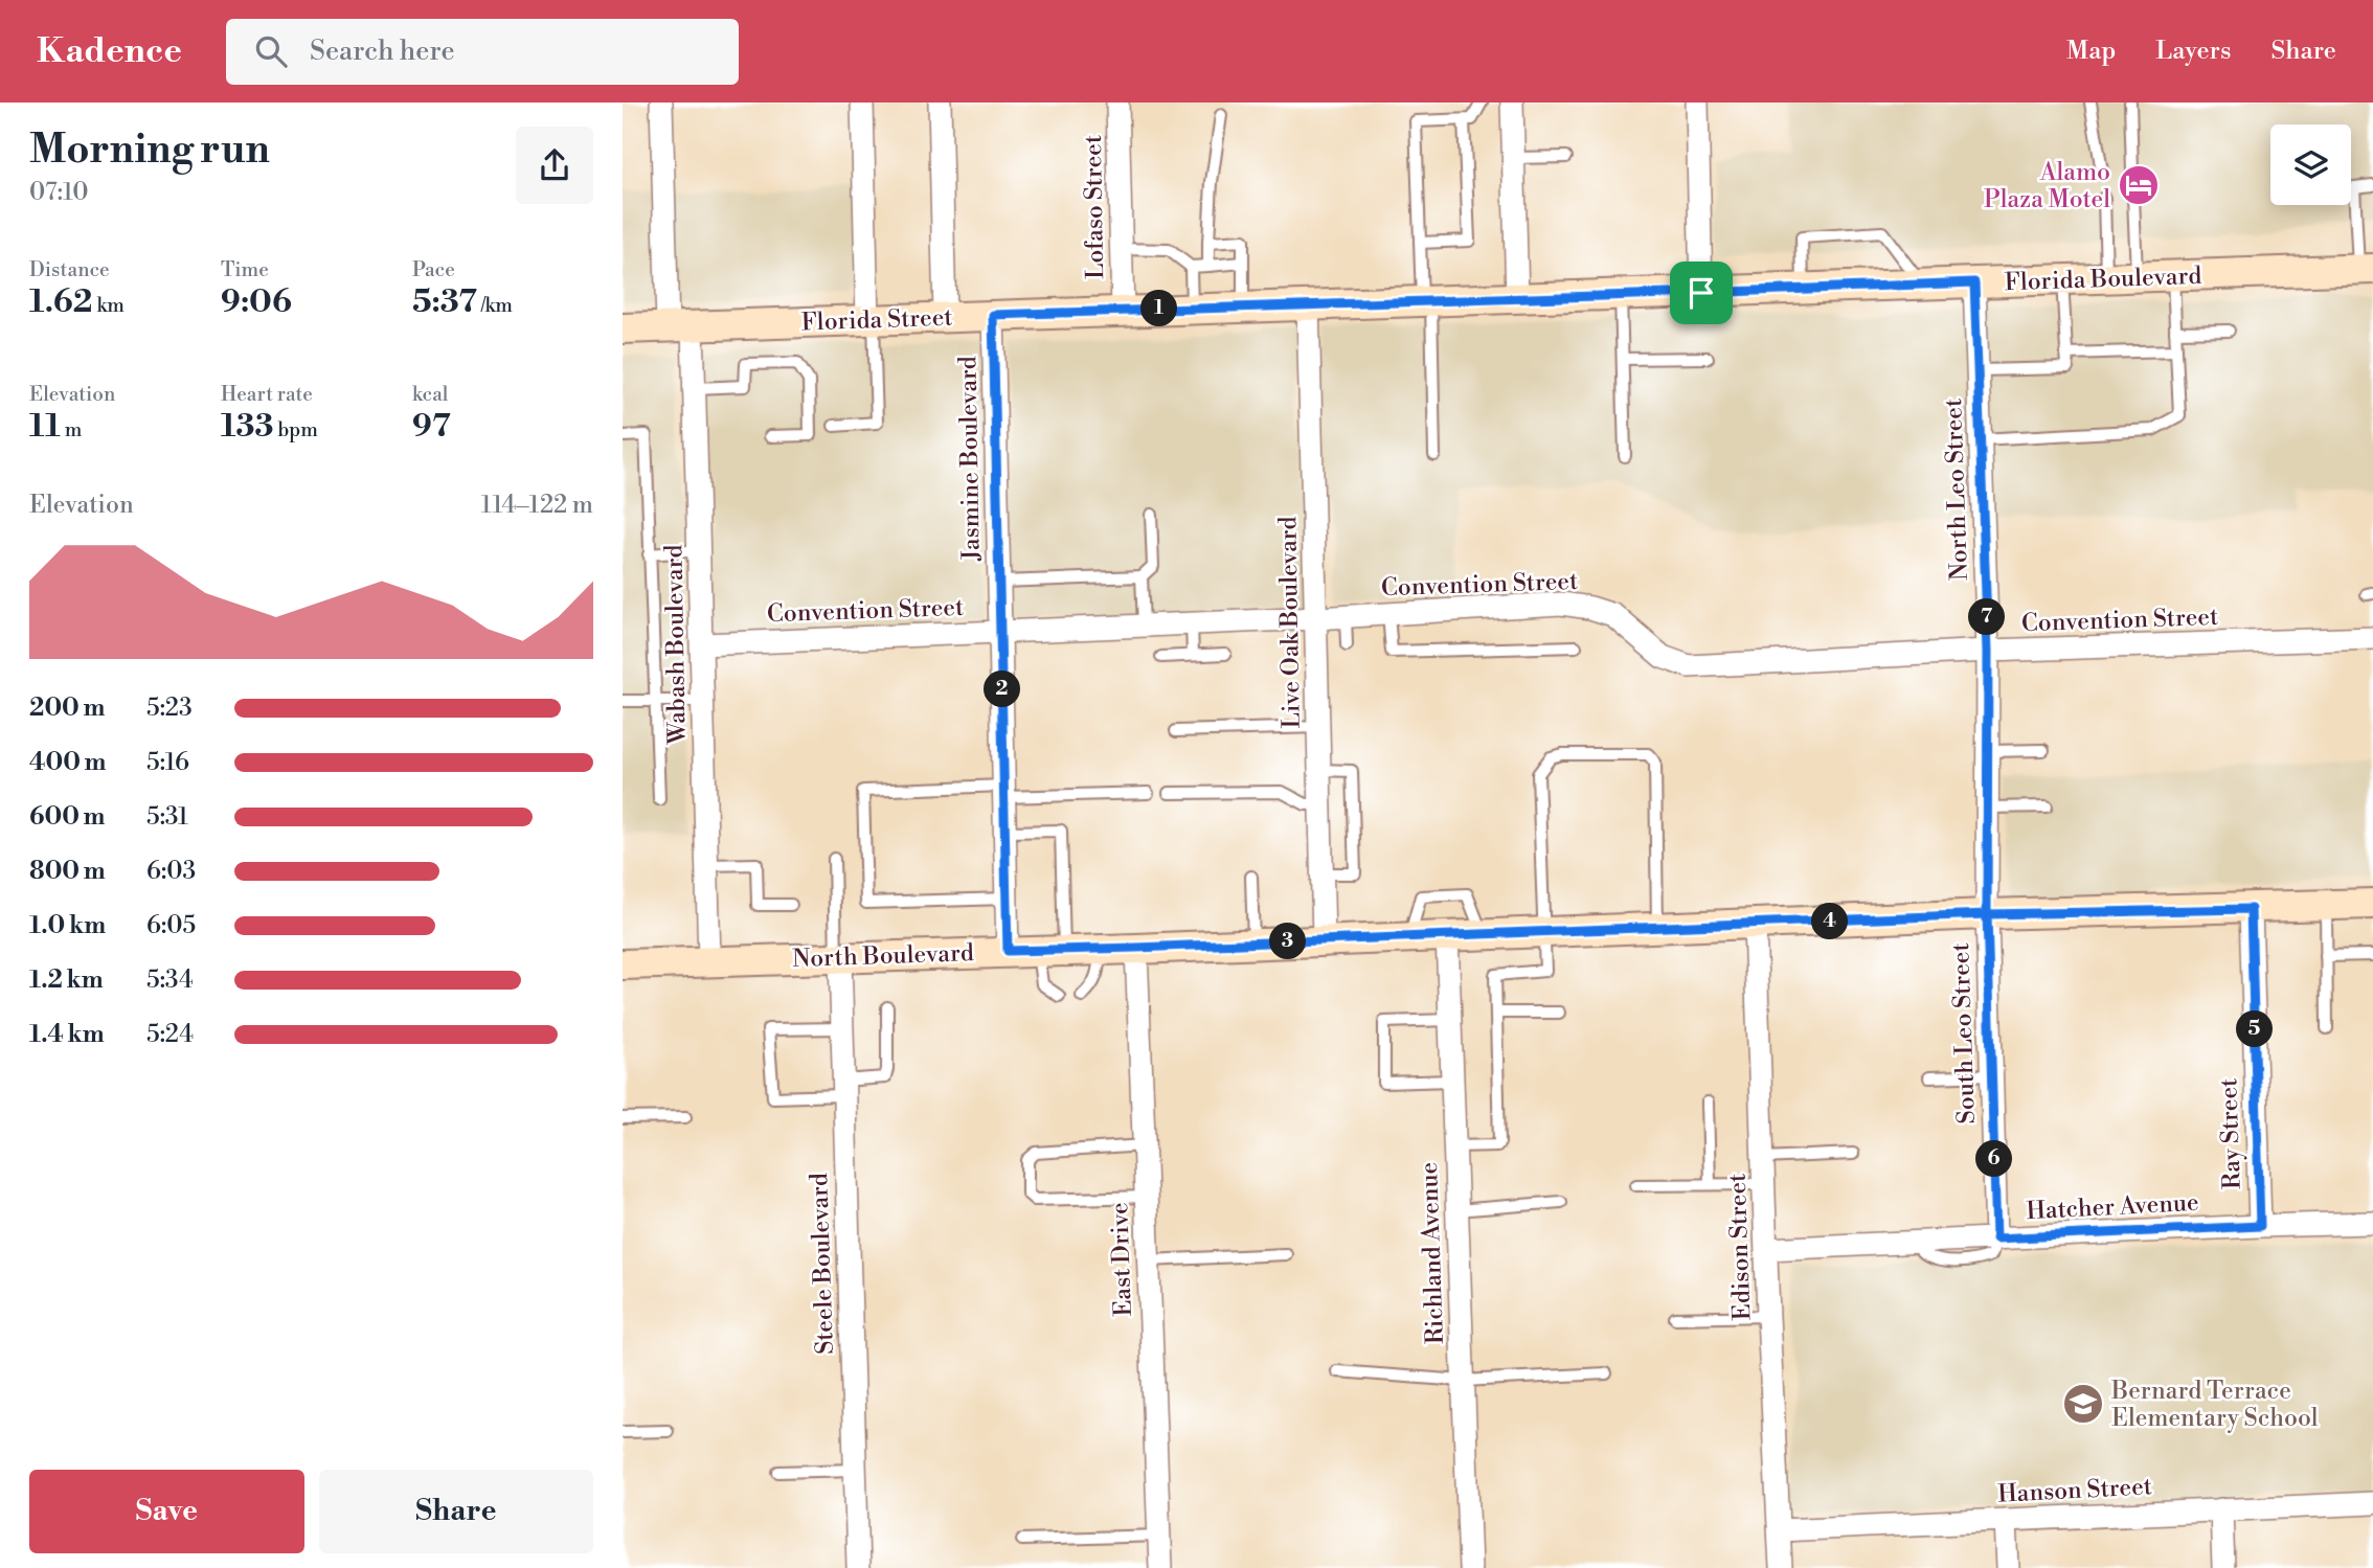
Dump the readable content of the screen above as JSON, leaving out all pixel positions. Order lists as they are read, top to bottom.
{
  "streets": {
    "street": [
      "Lofaso Street",
      "Florida Boulevard",
      "Florida Street",
      "Jasmine Boulevard",
      "North Leo Street",
      "Convention Street",
      "Live Oak Boulevard",
      "Wabash Boulevard",
      "North Boulevard",
      "South Leo Street",
      "Ray Street",
      "Hatcher Avenue",
      "Edison Street",
      "Richland Avenue",
      "East Drive",
      "Steele Boulevard",
      "Hanson Street"
    ]
  },
  "crossings": [
    ["Lofaso Street", "Florida Street"],
    ["Florida Boulevard", "Florida Street"],
    ["Florida Boulevard", "North Leo Street"],
    ["Florida Street", "Jasmine Boulevard"],
    ["Florida Street", "Live Oak Boulevard"],
    ["Florida Street", "Wabash Boulevard"],
    ["Jasmine Boulevard", "Convention Street"],
    ["Jasmine Boulevard", "North Boulevard"],
    ["North Leo Street", "Convention Street"],
    ["North Leo Street", "North Boulevard"],
    ["North Leo Street", "South Leo Street"],
    ["Convention Street", "Live Oak Boulevard"],
    ["Convention Street", "Wabash Boulevard"],
    ["Live Oak Boulevard", "North Boulevard"],
    ["Wabash Boulevard", "North Boulevard"],
    ["North Boulevard", "South Leo Street"],
    ["North Boulevard", "Ray Street"],
    ["North Boulevard", "Edison Street"],
    ["North Boulevard", "Richland Avenue"],
    ["North Boulevard", "East Drive"],
    ["North Boulevard", "Steele Boulevard"],
    ["South Leo Street", "Hatcher Avenue"],
    ["Ray Street", "Hatcher Avenue"],
    ["Hatcher Avenue", "Edison Street"],
    ["Edison Street", "Hanson Street"]
  ],
  "places": {
    "hotel": ["Alamo Plaza Motel"],
    "school or university": ["Bernard Terrace Elementary School"]
  },
  "page": {
    "header": "Kadence",
    "search": "Search here",
    "nav": ["Map", "Layers", "Share"],
    "heading": ["Morning run", "07:10"],
    "stats": [
      ["Distance", "1.62 km"],
      ["Time", "9:06"],
      ["Pace", "5:37 /km"],
      ["Elevation", "11 m"],
      ["Heart rate", "133 bpm"],
      ["kcal", "97"]
    ],
    "pins": [
      "1",
      "7",
      "2",
      "4",
      "3",
      "5",
      "6"
    ],
    "chart": ["Elevation", "114–122 m"],
    "list": [
      {
        "name": "200 m",
        "note": "5:23"
      },
      {
        "name": "400 m",
        "note": "5:16"
      },
      {
        "name": "600 m",
        "note": "5:31"
      },
      {
        "name": "800 m",
        "note": "6:03"
      },
      {
        "name": "1.0 km",
        "note": "6:05"
      },
      {
        "name": "1.2 km",
        "note": "5:34"
      },
      {
        "name": "1.4 km",
        "note": "5:24"
      }
    ],
    "buttons": ["Save", "Share"]
  }
}
